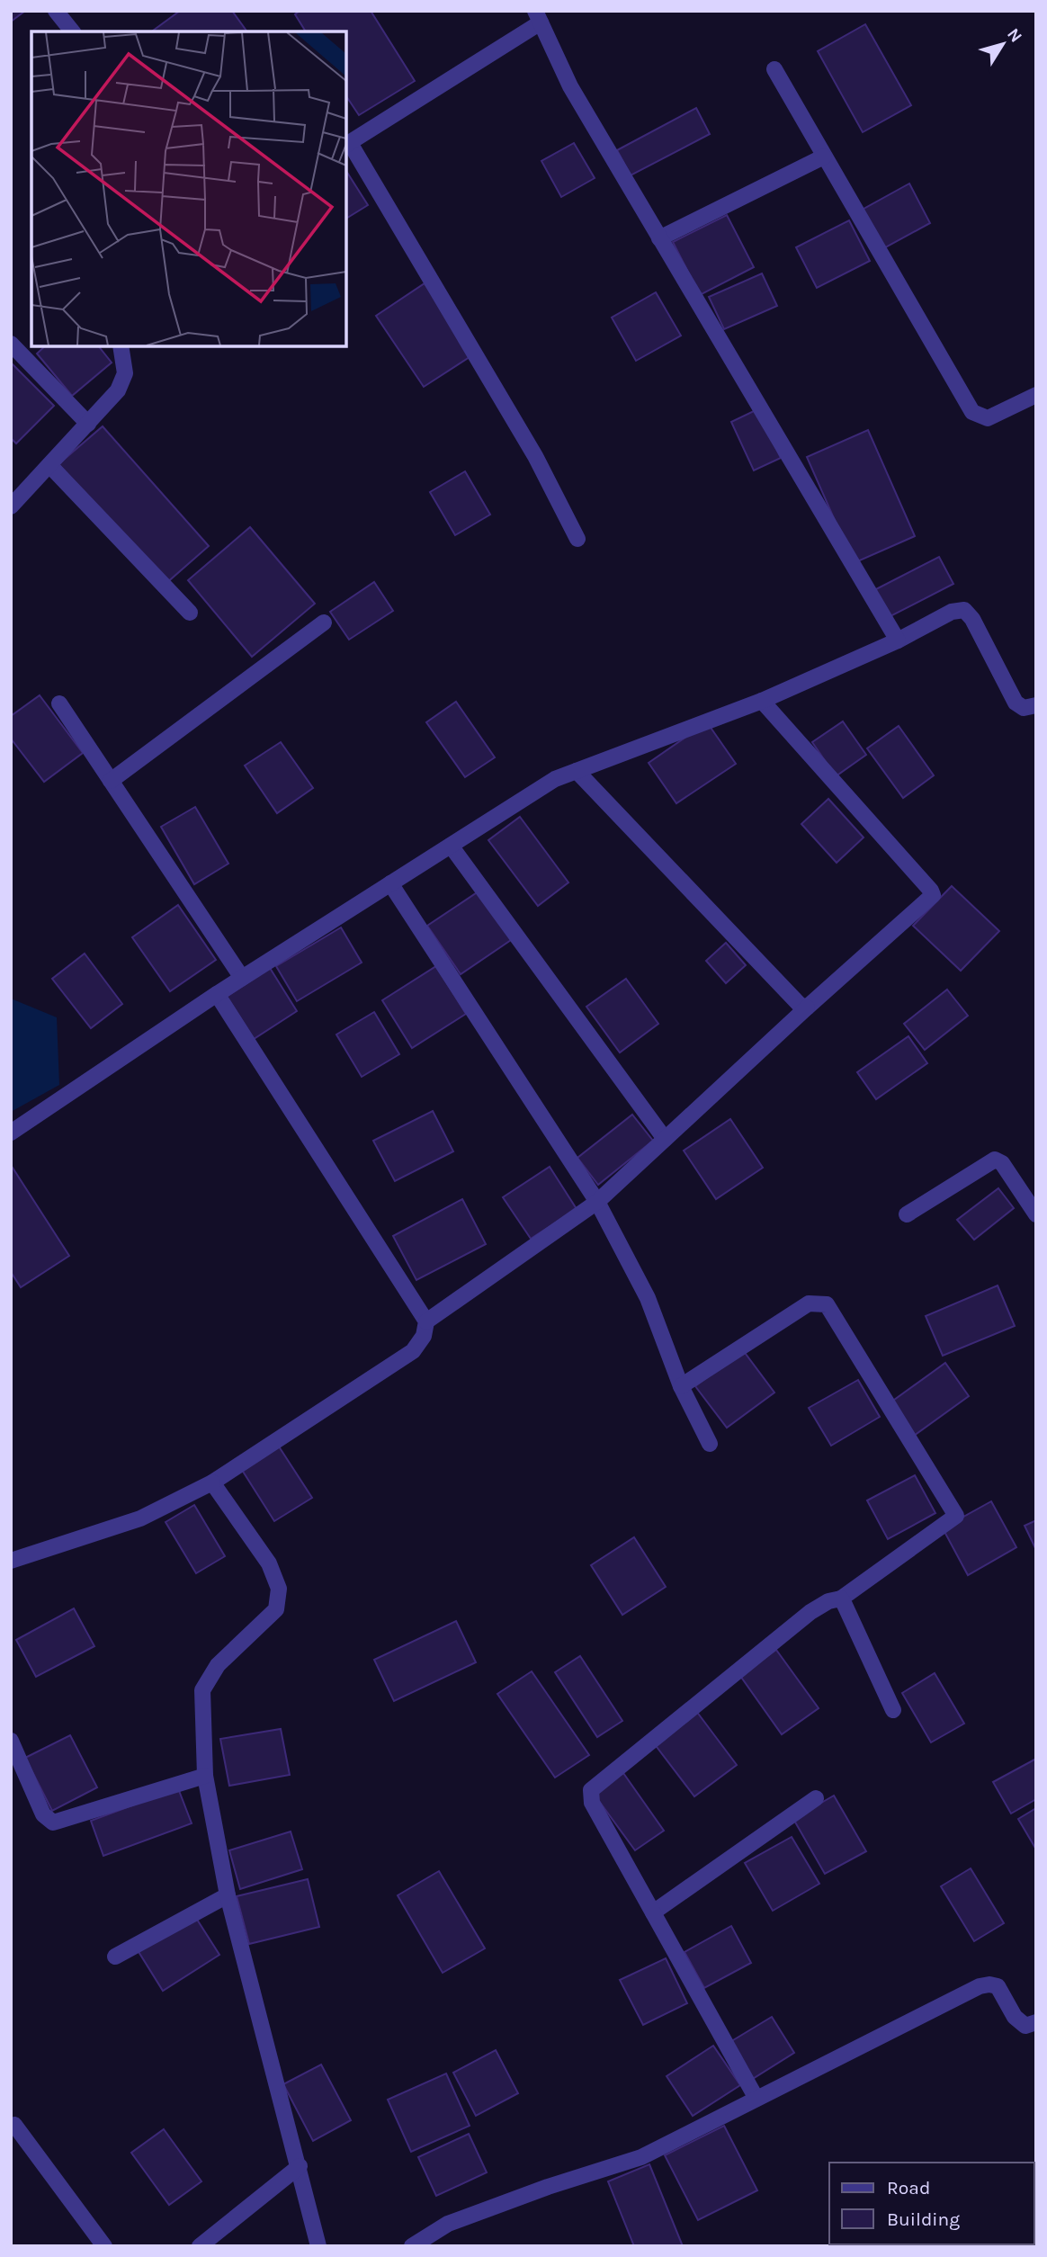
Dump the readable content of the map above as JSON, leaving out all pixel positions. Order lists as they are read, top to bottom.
{
  "legend": ["Road", "Building"],
  "north": "top right"
}
